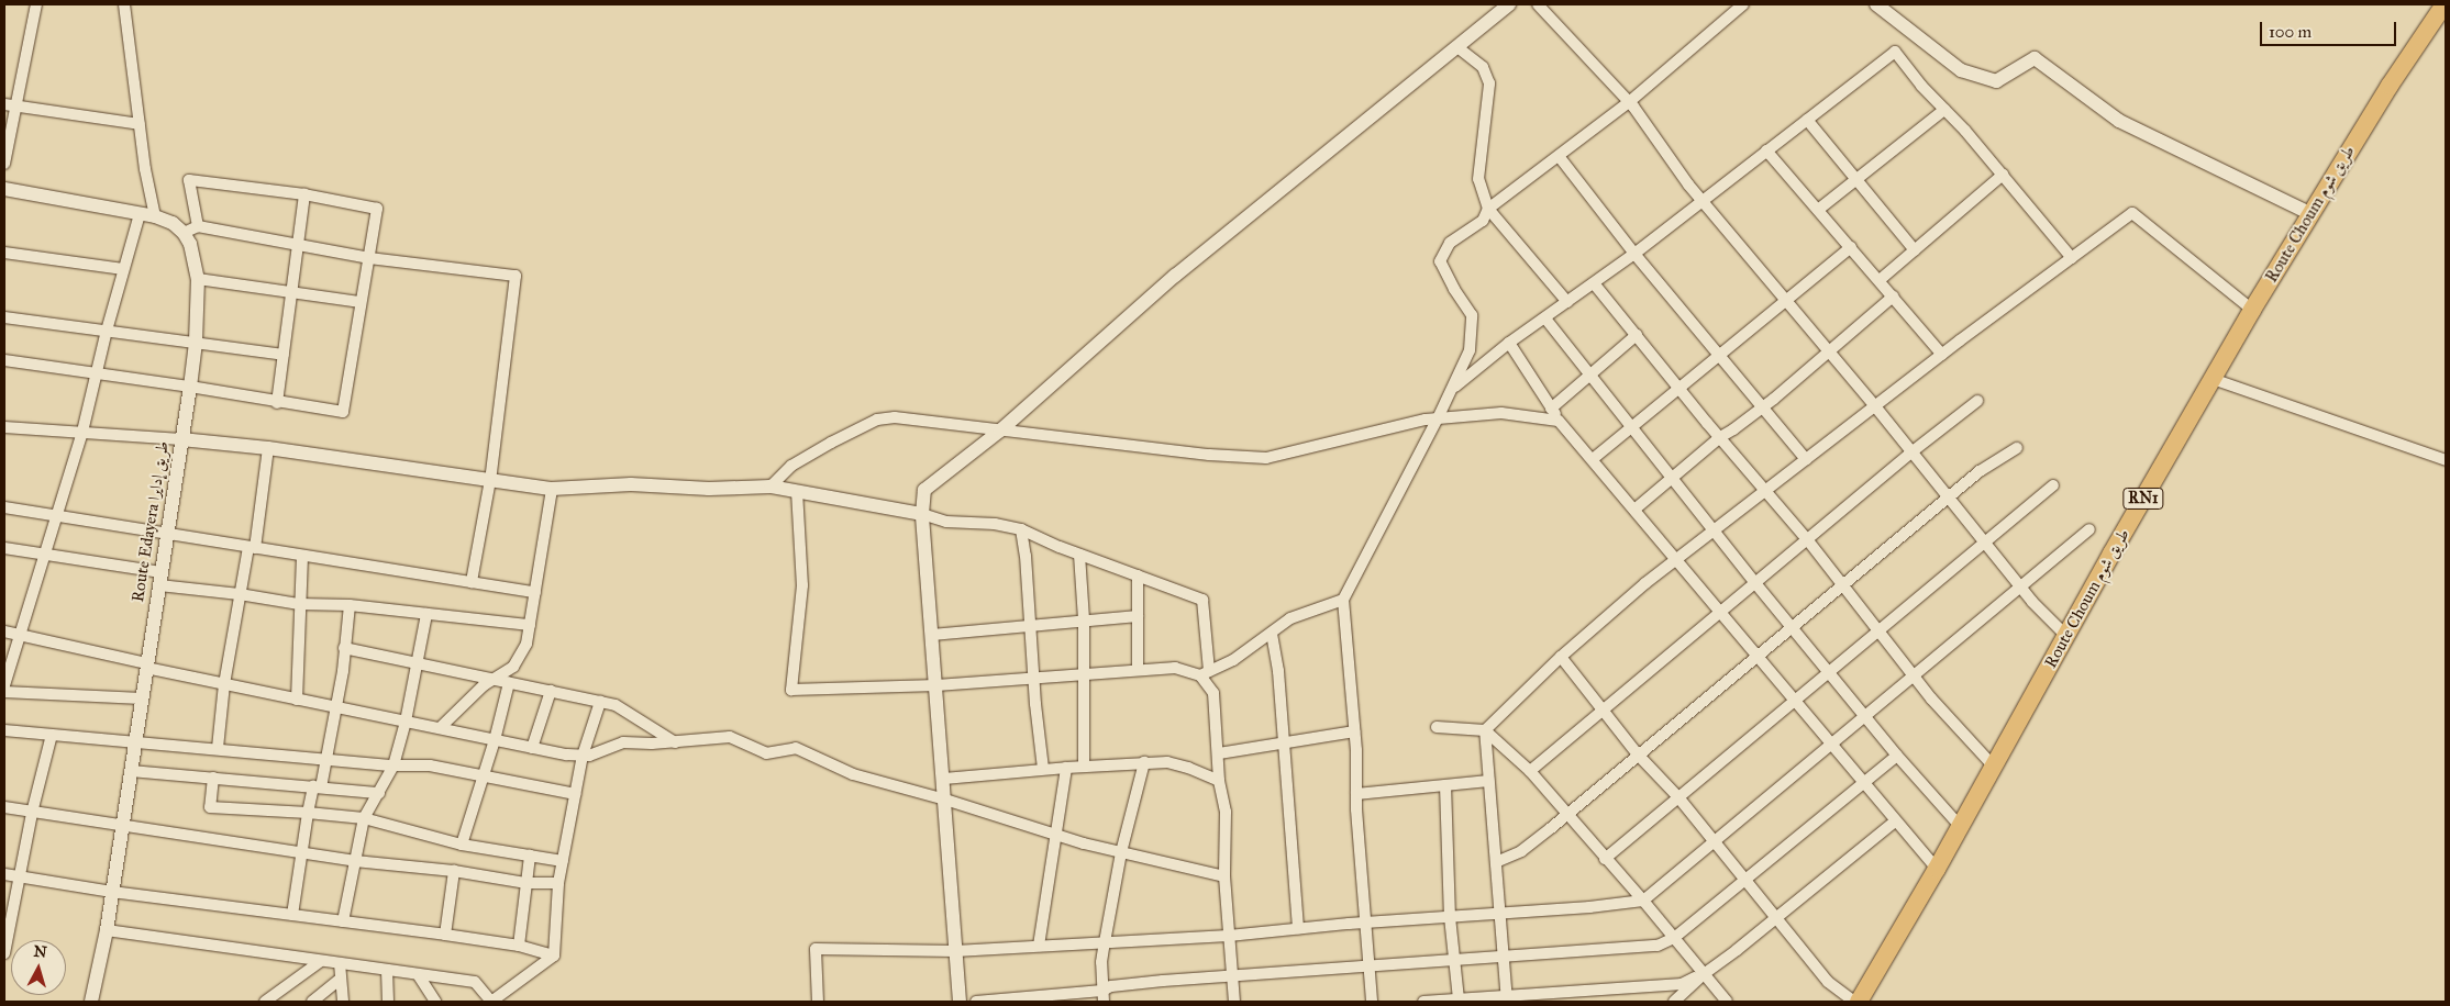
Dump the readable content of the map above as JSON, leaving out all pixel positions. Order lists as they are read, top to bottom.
{
  "streets": {
    "highway": ["Route Choum طريق شوم", "RN1"],
    "street": ["Route Edayera طريق إدايرا"]
  },
  "scale_bar": "100 m",
  "north": "top"
}
